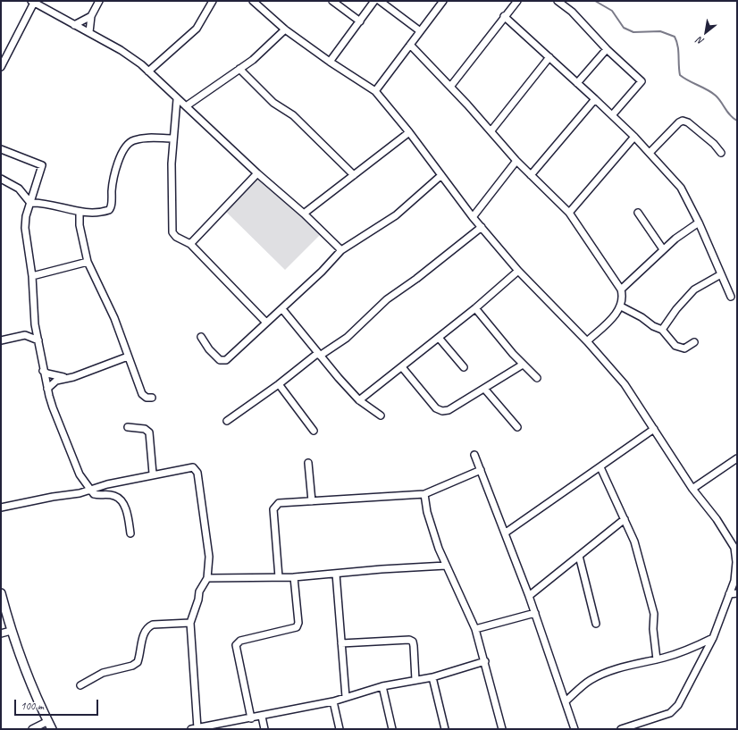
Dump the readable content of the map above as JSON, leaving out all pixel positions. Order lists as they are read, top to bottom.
{
  "scale_bar": "100 m",
  "north": "bottom left"
}
